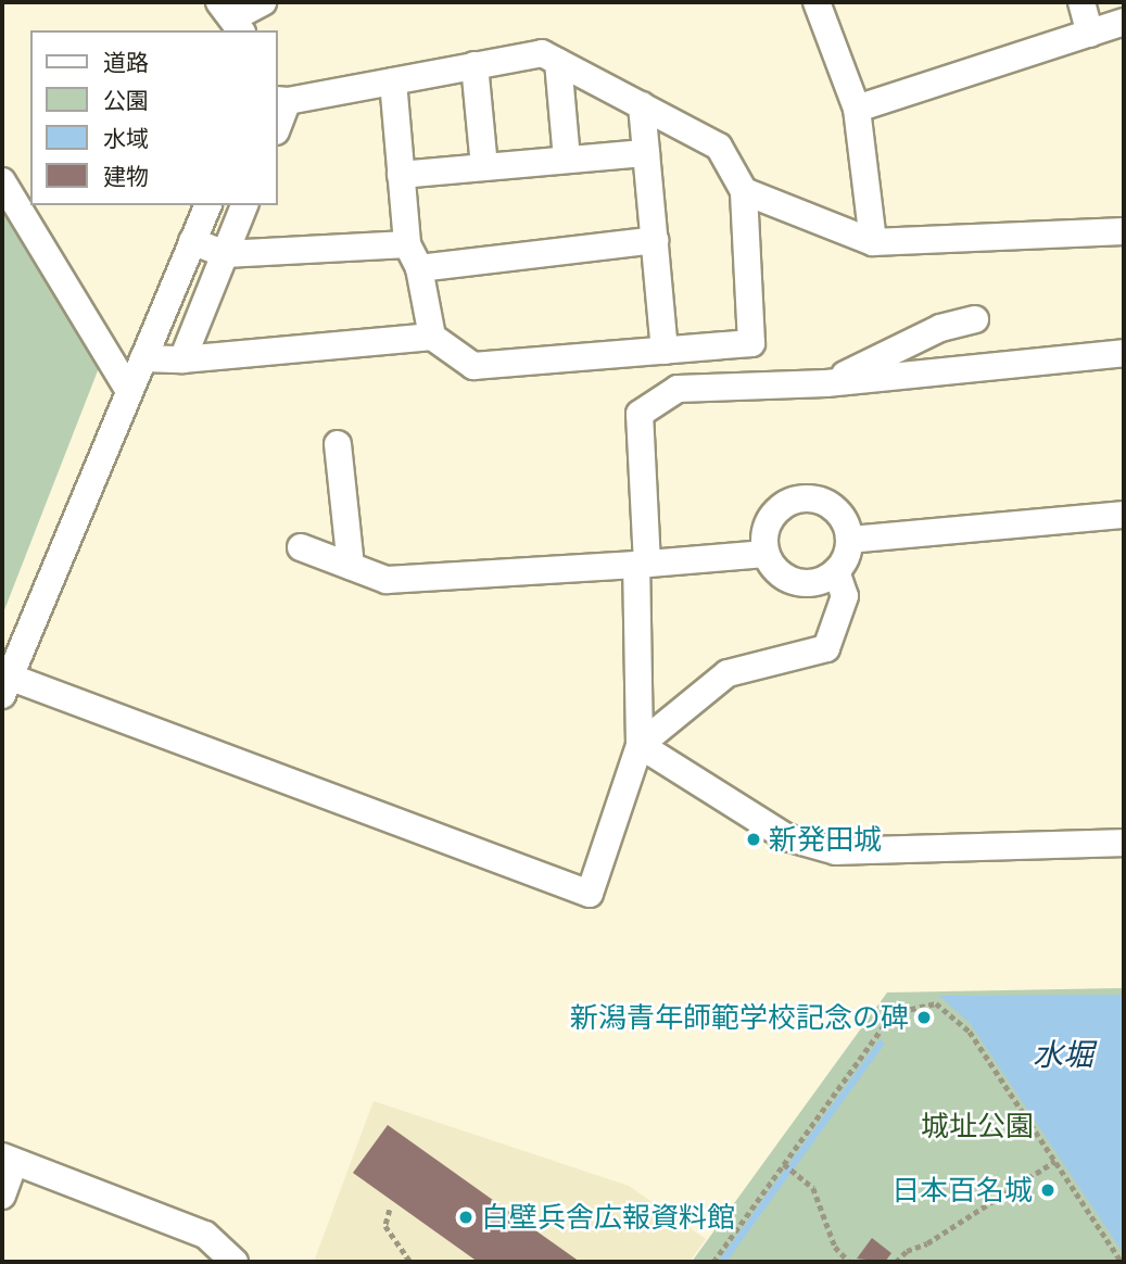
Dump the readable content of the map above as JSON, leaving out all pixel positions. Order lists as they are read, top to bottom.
{
  "water": ["水堀"],
  "parks": ["城址公園"],
  "places": [
    "新発田城",
    "新潟青年師範学校記念の碑",
    "日本百名城",
    "白壁兵舎広報資料館"
  ],
  "legend": [
    "道路",
    "公園",
    "水域",
    "建物"
  ]
}
